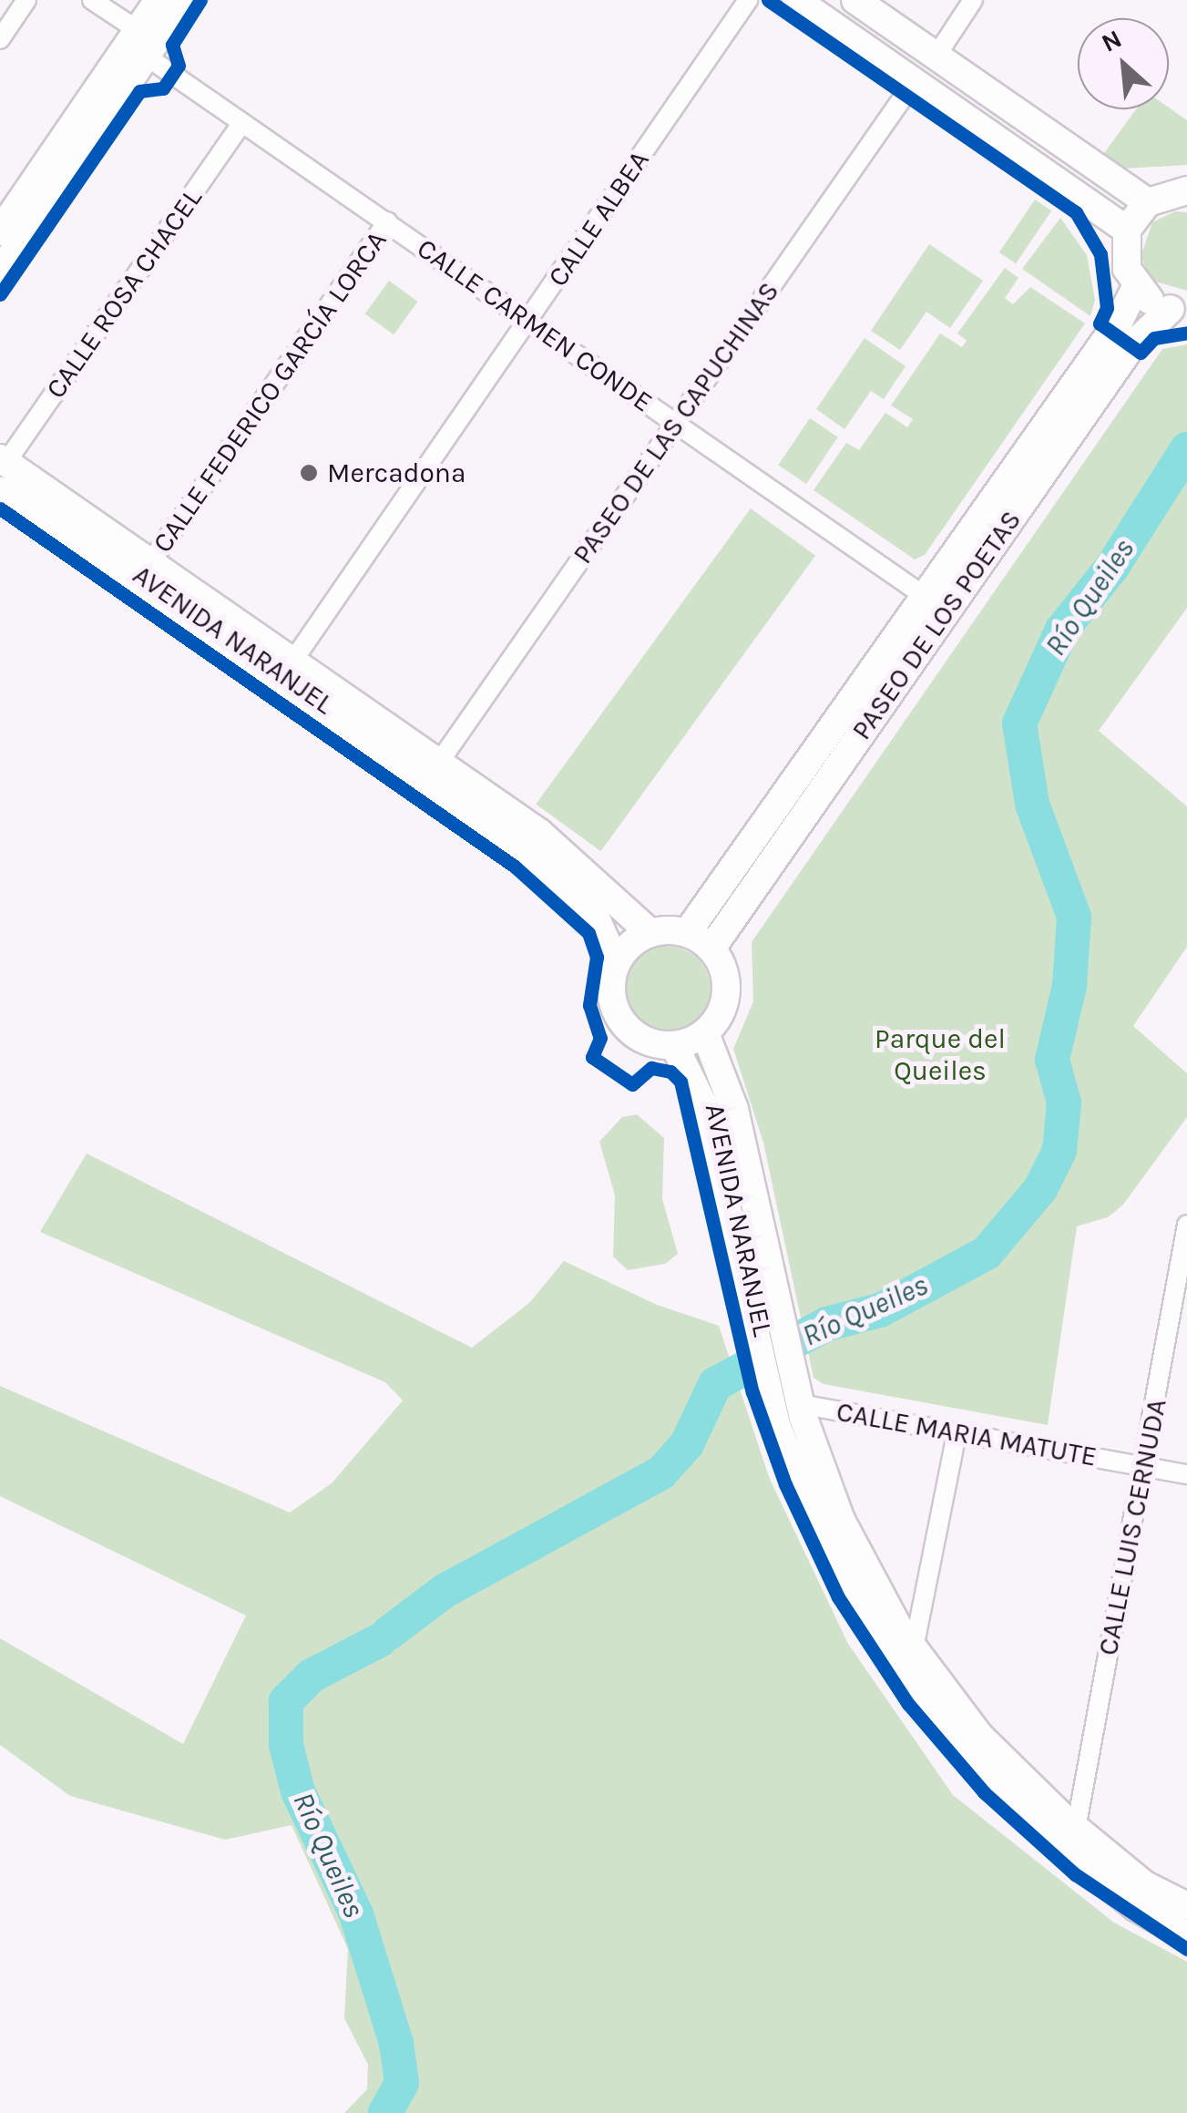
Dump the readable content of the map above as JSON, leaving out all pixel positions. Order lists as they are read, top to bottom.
{
  "streets": {
    "street": [
      "CALLE ALBEA",
      "CALLE ROSA CHACEL",
      "CALLE CARMEN CONDE",
      "CALLE FEDERICO GARCÍA LORCA",
      "PASEO DE LAS CAPUCHINAS",
      "PASEO DE LOS POETAS",
      "AVENIDA NARANJEL",
      "CALLE MARIA MATUTE",
      "CALLE LUIS CERNUDA"
    ]
  },
  "crossings": [
    ["CALLE ALBEA", "CALLE CARMEN CONDE"],
    ["CALLE ALBEA", "AVENIDA NARANJEL"],
    ["CALLE ROSA CHACEL", "CALLE CARMEN CONDE"],
    ["CALLE ROSA CHACEL", "AVENIDA NARANJEL"],
    ["CALLE CARMEN CONDE", "CALLE FEDERICO GARCÍA LORCA"],
    ["CALLE CARMEN CONDE", "PASEO DE LAS CAPUCHINAS"],
    ["CALLE CARMEN CONDE", "PASEO DE LOS POETAS"],
    ["CALLE FEDERICO GARCÍA LORCA", "AVENIDA NARANJEL"],
    ["PASEO DE LAS CAPUCHINAS", "AVENIDA NARANJEL"],
    ["PASEO DE LOS POETAS", "AVENIDA NARANJEL"],
    ["AVENIDA NARANJEL", "CALLE MARIA MATUTE"],
    ["AVENIDA NARANJEL", "CALLE LUIS CERNUDA"],
    ["CALLE MARIA MATUTE", "CALLE LUIS CERNUDA"]
  ],
  "water": ["Río Queiles"],
  "parks": ["Parque del Queiles"],
  "places": ["Mercadona"],
  "north": "top left"
}
